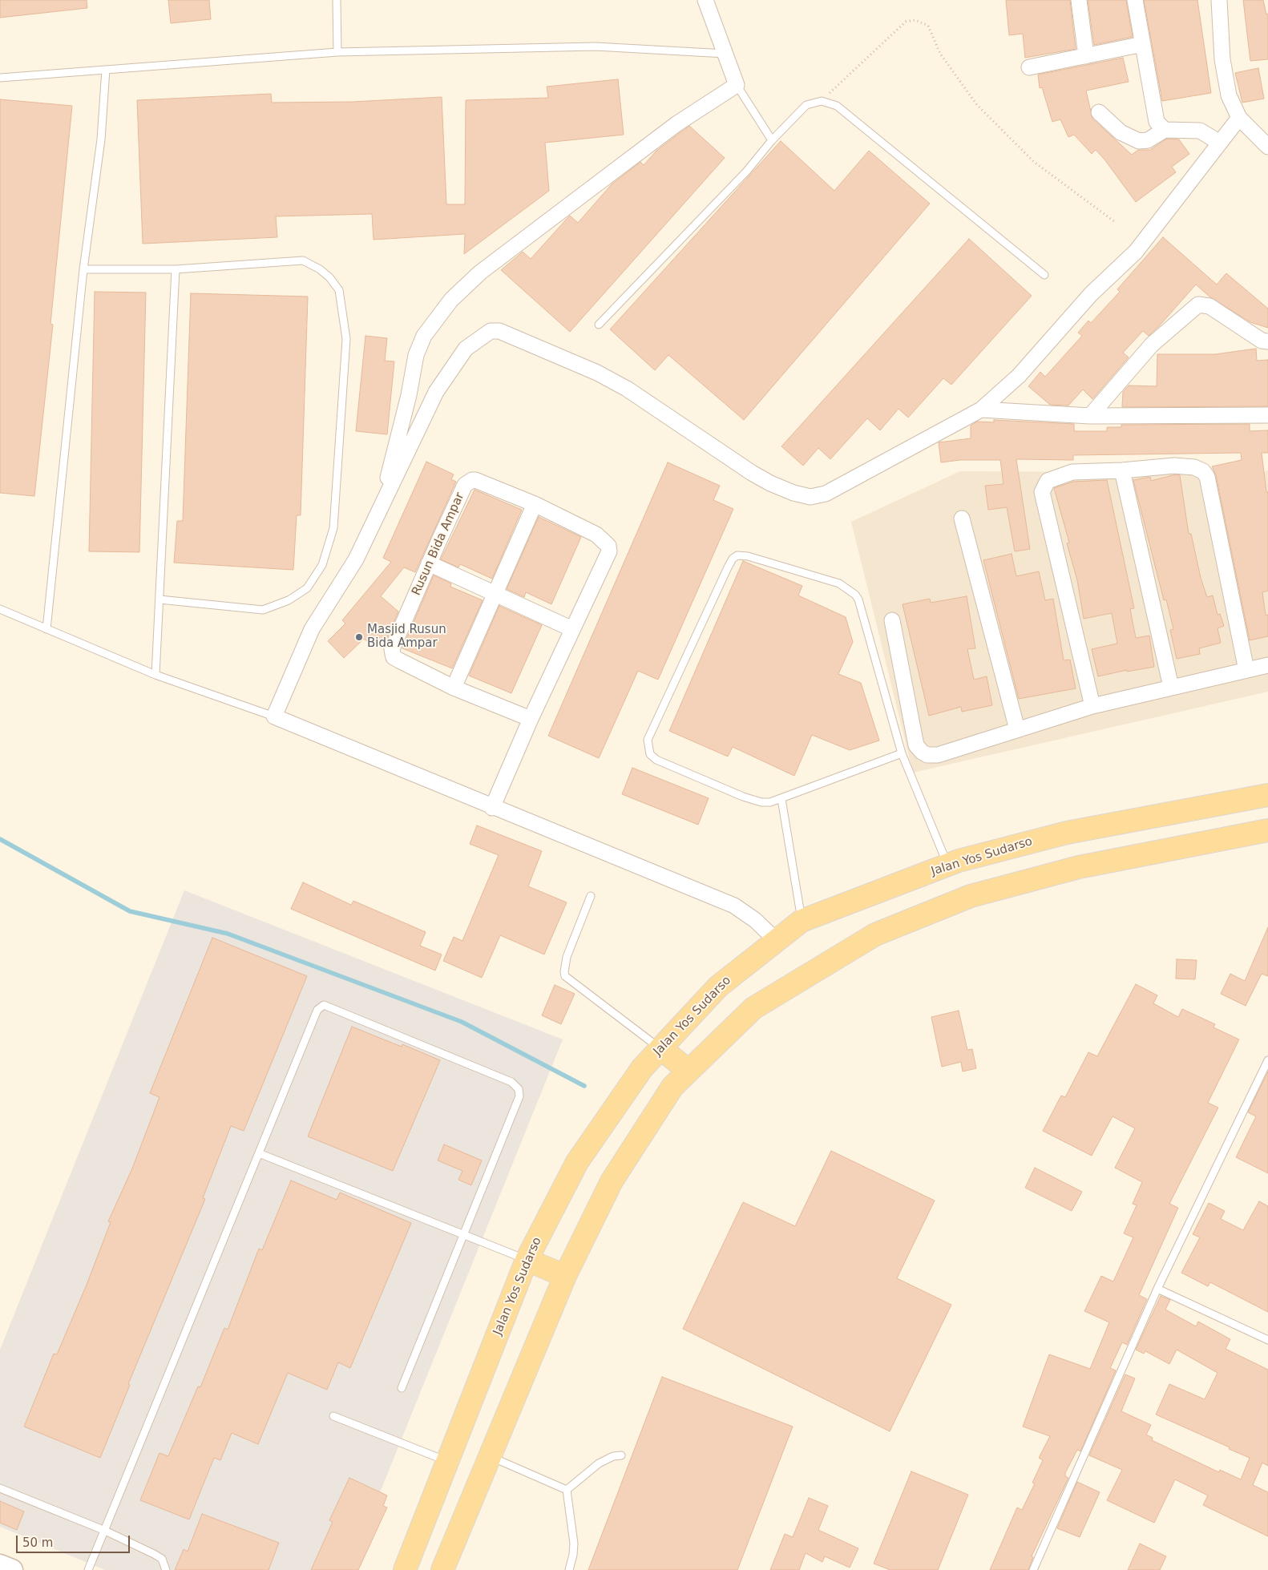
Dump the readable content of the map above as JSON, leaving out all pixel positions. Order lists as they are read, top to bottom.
{
  "streets": {
    "main road": ["Jalan Yos Sudarso"],
    "street": ["Rusun Bida Ampar"]
  },
  "places": ["Masjid Rusun Bida Ampar"],
  "scale_bar": "50 m"
}
